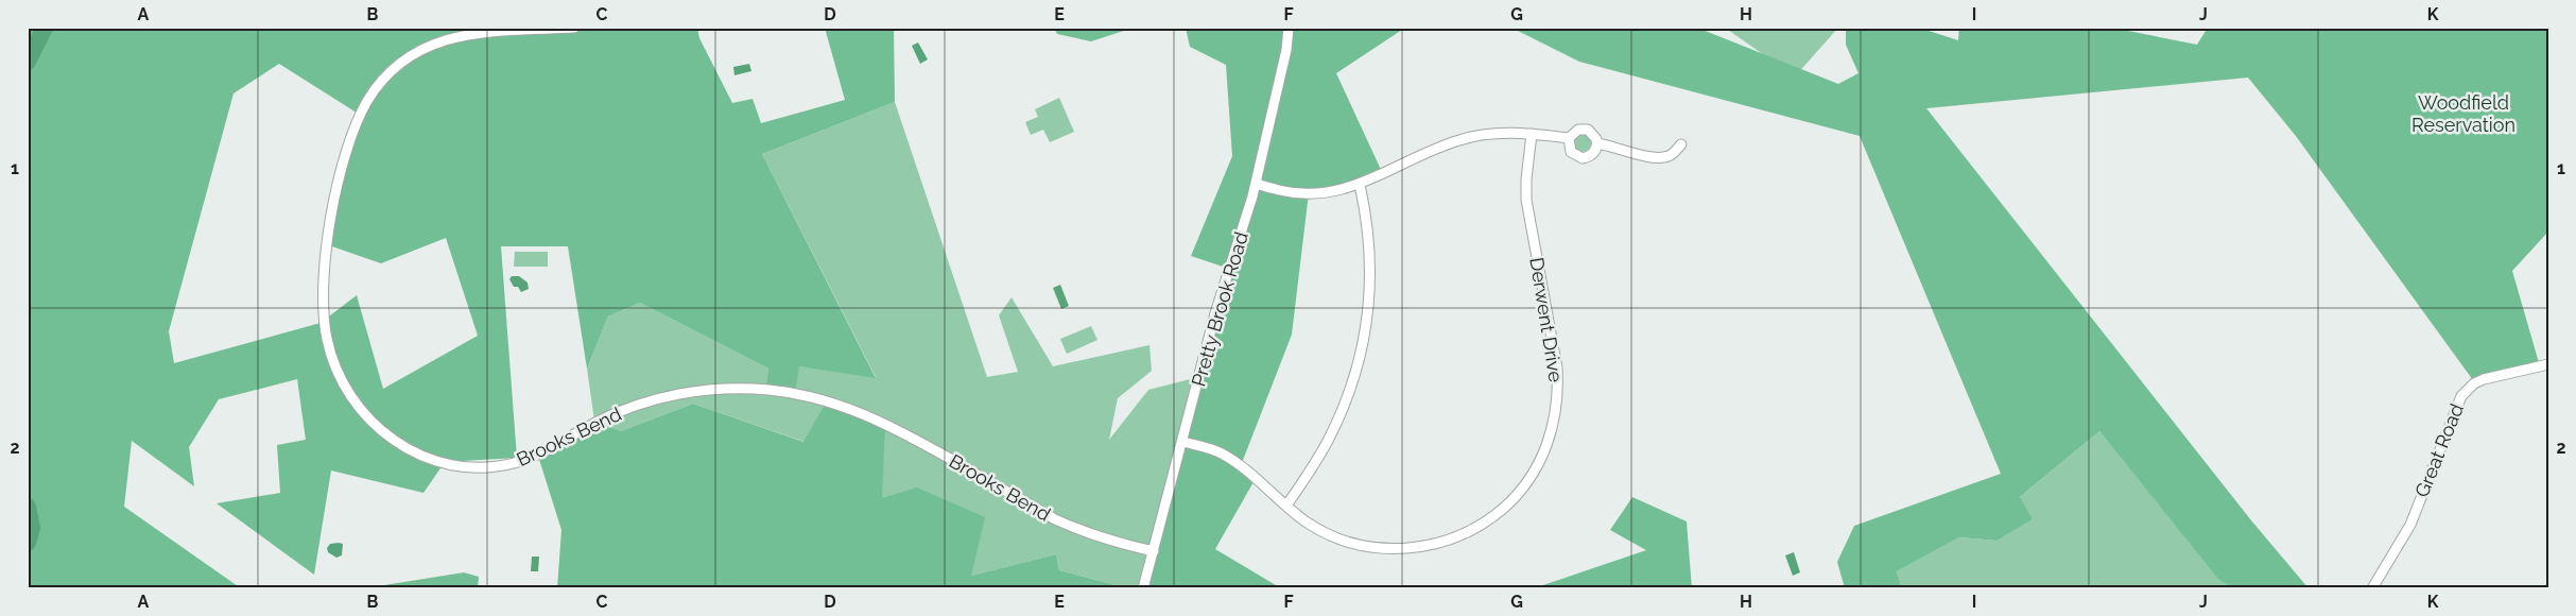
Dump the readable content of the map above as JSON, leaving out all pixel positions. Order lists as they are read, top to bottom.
{
  "streets": {
    "street": [
      "Pretty Brook Road",
      "Derwent Drive",
      "Brooks Bend",
      "Great Road"
    ]
  },
  "crossings": [
    ["Pretty Brook Road", "Derwent Drive"],
    ["Pretty Brook Road", "Brooks Bend"]
  ],
  "parks": ["Woodfield Reservation"],
  "grid": {
    "columns": [
      "A",
      "B",
      "C",
      "D",
      "E",
      "F",
      "G",
      "H",
      "I",
      "J",
      "K"
    ],
    "rows": ["1", "2"]
  }
}
